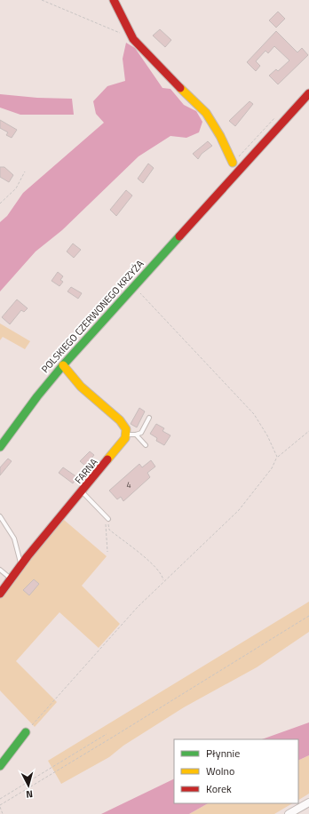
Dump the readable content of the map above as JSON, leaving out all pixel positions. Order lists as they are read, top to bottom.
{
  "streets": {
    "street": ["POLSKIEGO CZERWONEGO KRZYŻA", "FARNA"]
  },
  "house_numbers": ["4"],
  "legend": ["Płynnie", "Wolno", "Korek"],
  "north": "bottom"
}
